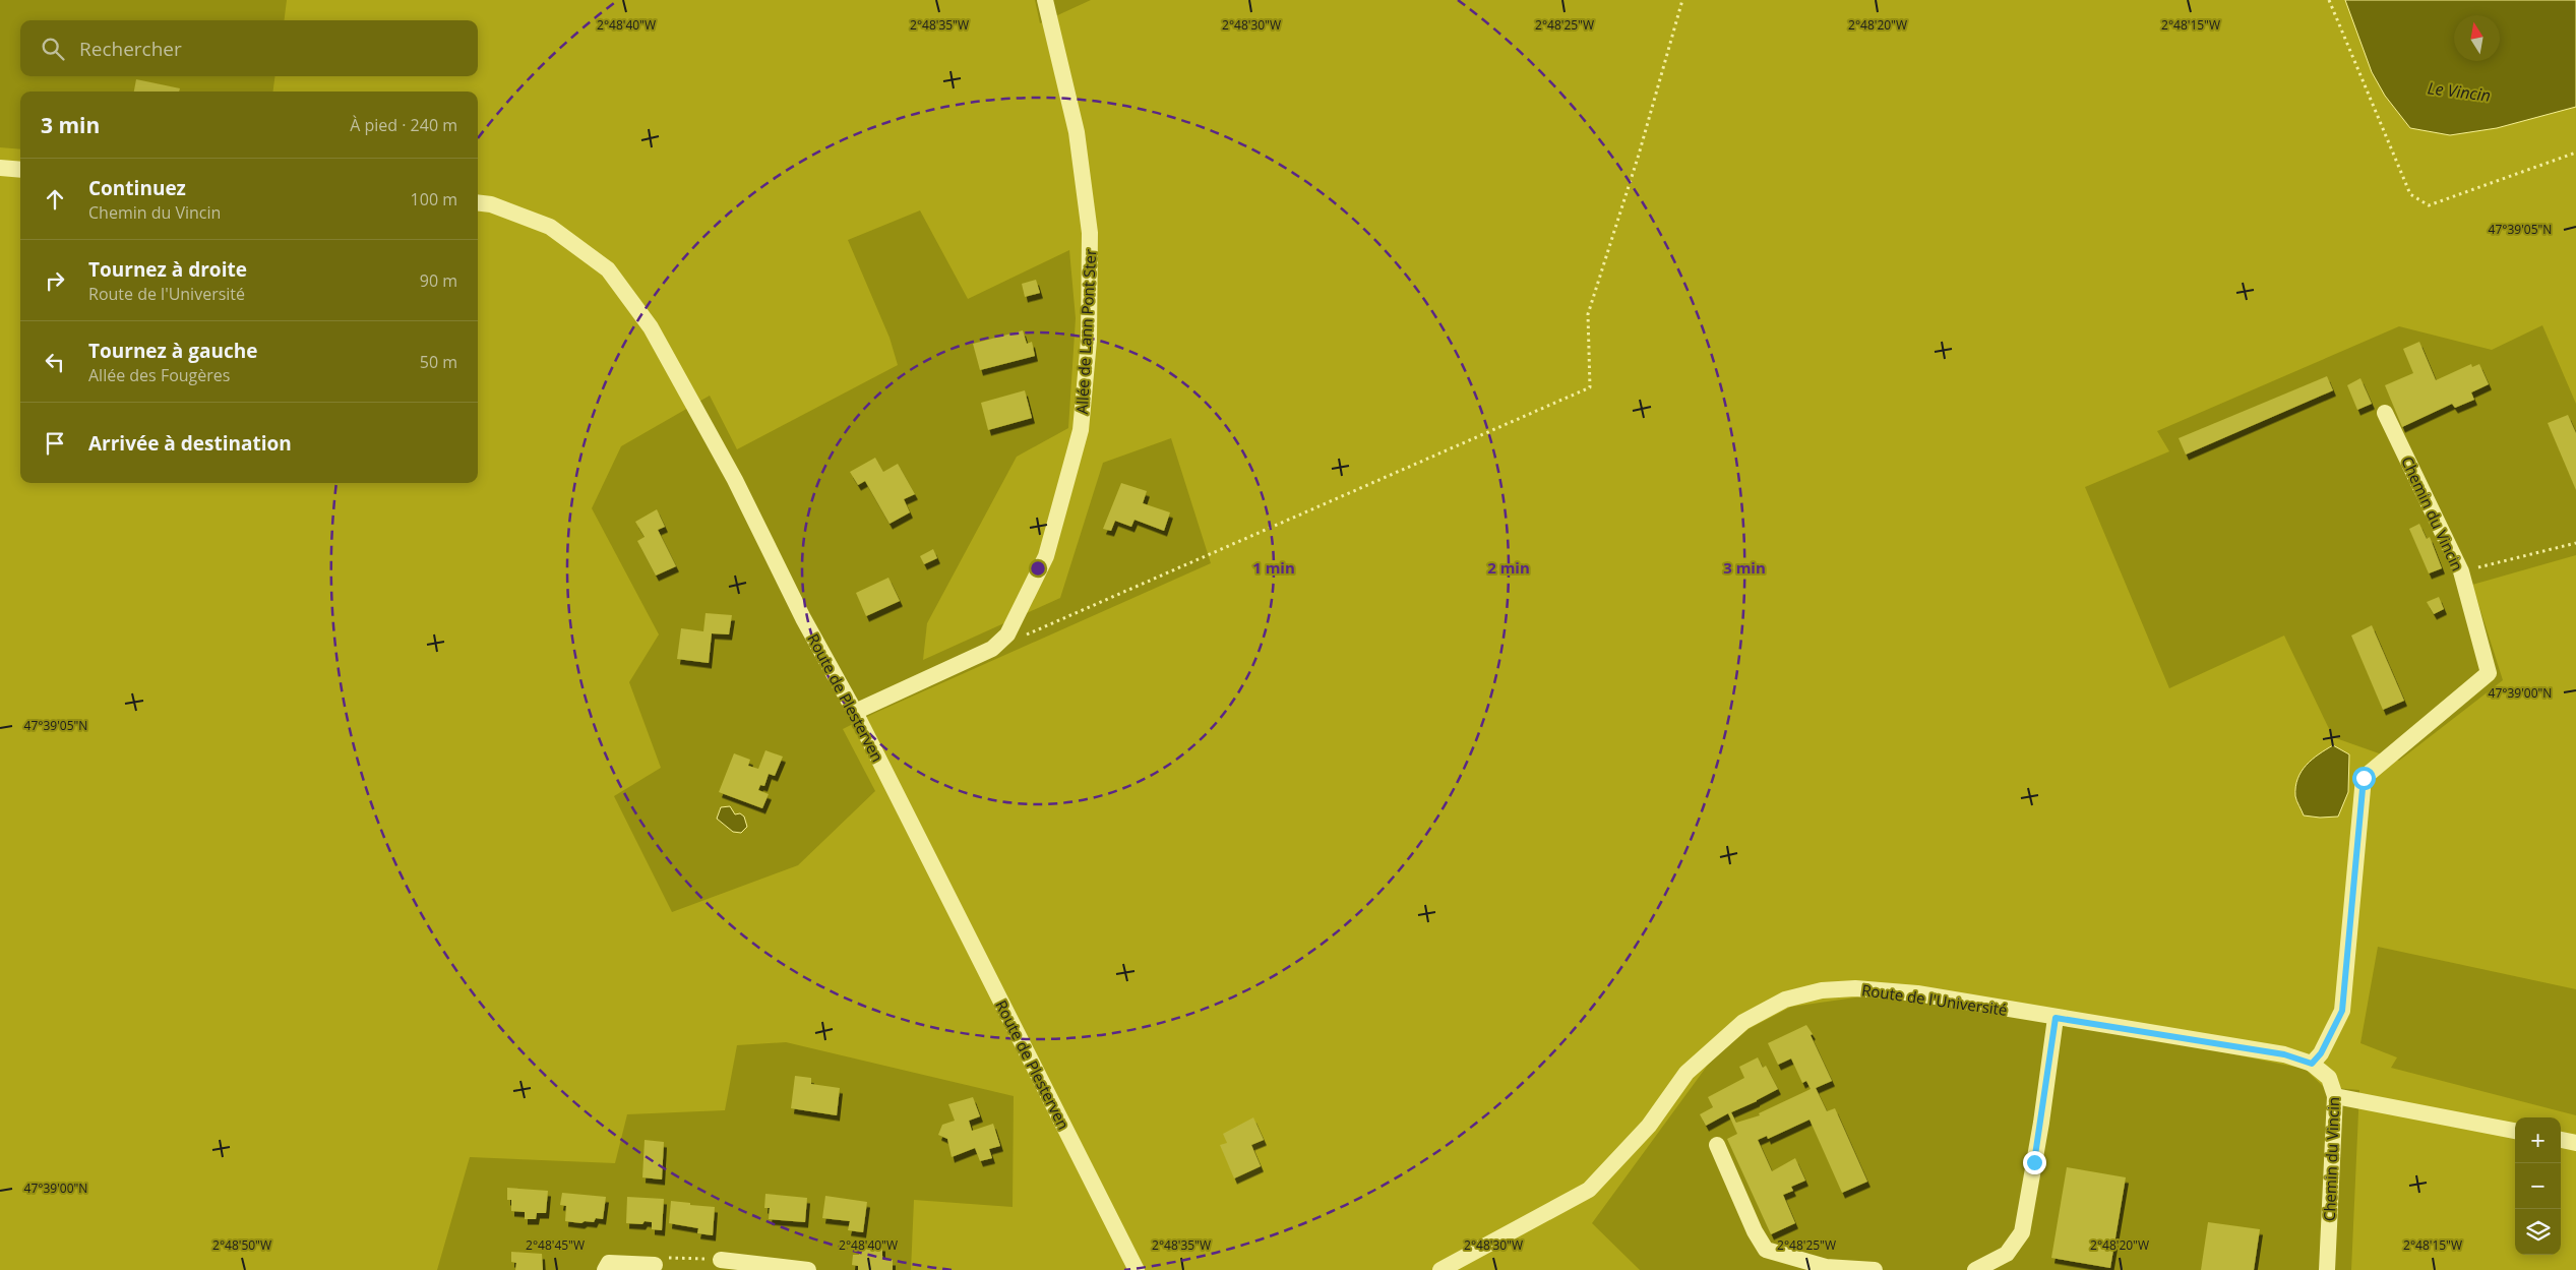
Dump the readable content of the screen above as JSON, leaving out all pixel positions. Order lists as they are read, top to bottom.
{
  "streets": {
    "street": [
      "Allée de Lann Pont Ster",
      "Chemin du Vincin",
      "Route de Plesterven",
      "Route de l'Université"
    ]
  },
  "crossings": [
    ["Allée de Lann Pont Ster", "Route de Plesterven"],
    ["Chemin du Vincin", "Route de l'Université"]
  ],
  "water": ["Le Vincin"],
  "north": "top",
  "page": {
    "search": "Rechercher",
    "heading": ["3 min", "À pied · 240 m"],
    "list": [
      ["Continuez", "Chemin du Vincin", "100 m"],
      ["Tournez à droite", "Route de l'Université", "90 m"],
      ["Tournez à gauche", "Allée des Fougères", "50 m"],
      "Arrivée à destination"
    ],
    "map_buttons": ["+", "−"]
  },
  "coordinates": [
    "2°48'40\"W",
    "2°48'35\"W",
    "2°48'30\"W",
    "2°48'25\"W",
    "2°48'20\"W",
    "2°48'15\"W",
    "47°39'05\"N",
    "47°39'00\"N",
    "2°48'50\"W",
    "2°48'45\"W"
  ],
  "rings": ["1 min", "2 min", "3 min"]
}
